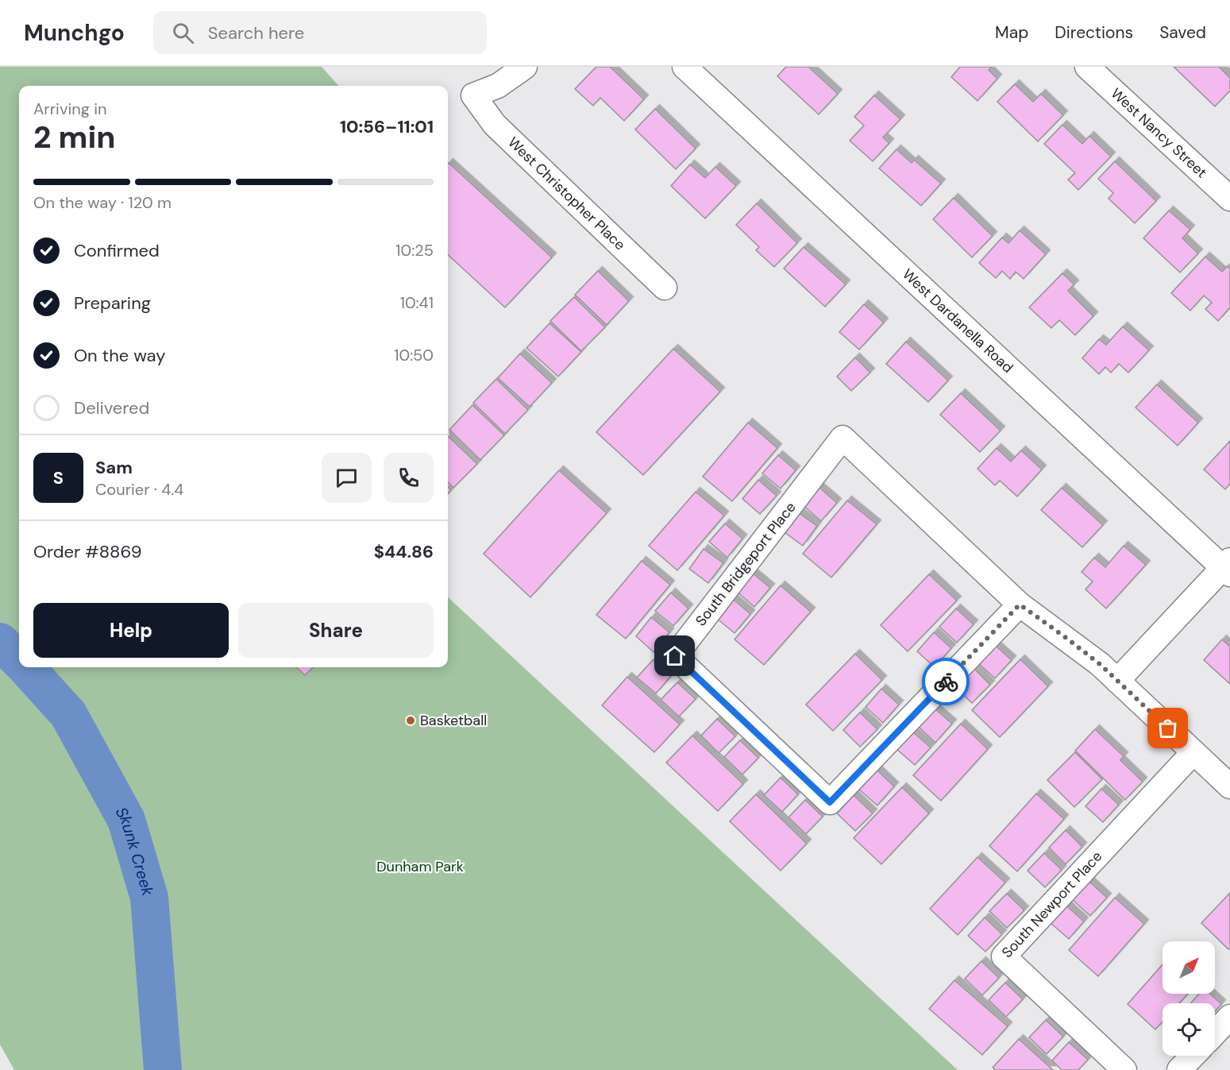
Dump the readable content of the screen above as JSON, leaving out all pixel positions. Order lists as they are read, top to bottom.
{
  "streets": {
    "street": [
      "West Nancy Street",
      "West Christopher Place",
      "West Dardanella Road",
      "South Bridgeport Place",
      "South Newport Place"
    ]
  },
  "water": ["Skunk Creek"],
  "parks": ["Dunham Park"],
  "places": ["Basketball"],
  "north": "top right",
  "page": {
    "header": "Munchgo",
    "search": "Search here",
    "nav": ["Map", "Directions", "Saved"],
    "heading": ["2 min", "Arriving in", "10:56–11:01"],
    "panel": [
      "Sam",
      "Courier · 4.4",
      "Order #8869",
      "$44.86"
    ],
    "bar": "On the way · 120 m",
    "list": [
      ["Confirmed", "10:25"],
      ["Preparing", "10:41"],
      ["On the way", "10:50"],
      "Delivered"
    ],
    "round": "S",
    "buttons": ["Help", "Share"]
  }
}
